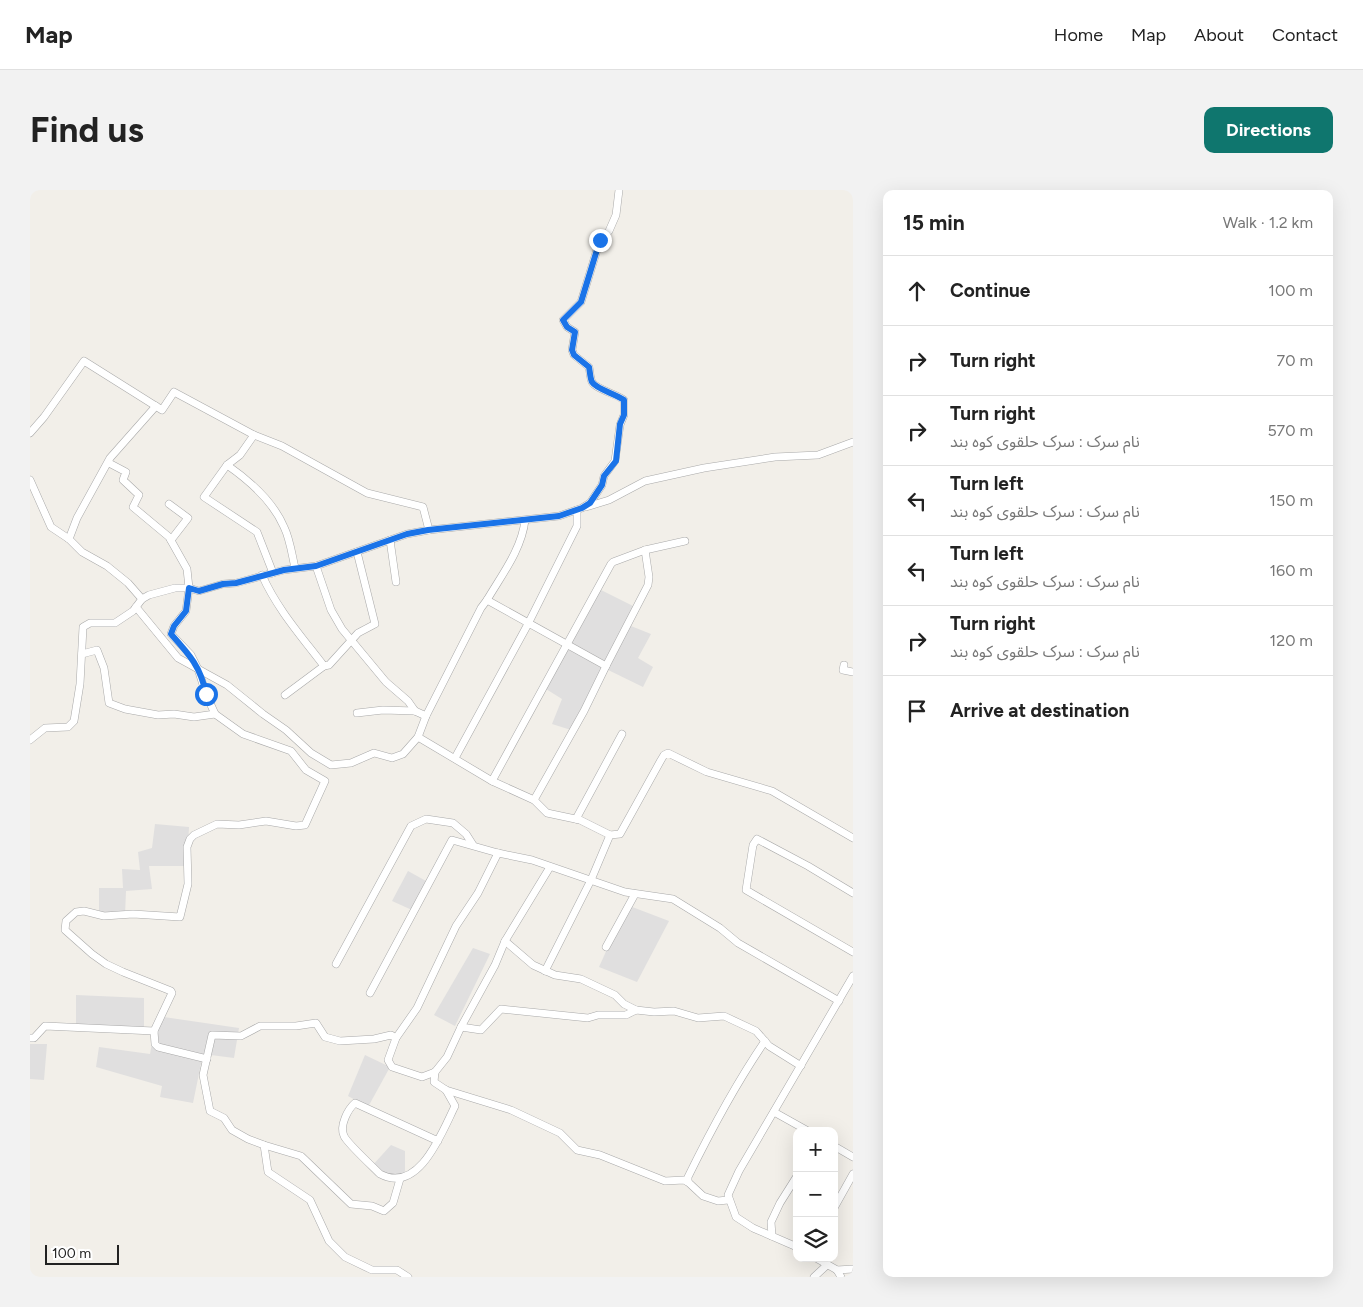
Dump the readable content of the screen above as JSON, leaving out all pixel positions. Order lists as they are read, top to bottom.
{
  "scale_bar": "100 m",
  "page": {
    "header": "Map",
    "nav": [
      "Home",
      "Map",
      "About",
      "Contact"
    ],
    "buttons": "Directions",
    "title": "Find us",
    "heading": ["15 min", "Walk · 1.2 km"],
    "list": [
      ["Continue", "100 m"],
      ["Turn right", "70 m"],
      ["Turn right", "نام سرک : سرک حلقوی کوه بند", "570 m"],
      ["Turn left", "نام سرک : سرک حلقوی کوه بند", "150 m"],
      ["Turn left", "نام سرک : سرک حلقوی کوه بند", "160 m"],
      ["Turn right", "نام سرک : سرک حلقوی کوه بند", "120 m"],
      "Arrive at destination"
    ],
    "map_buttons": ["+", "−"],
    "scale": "100 m"
  }
}
